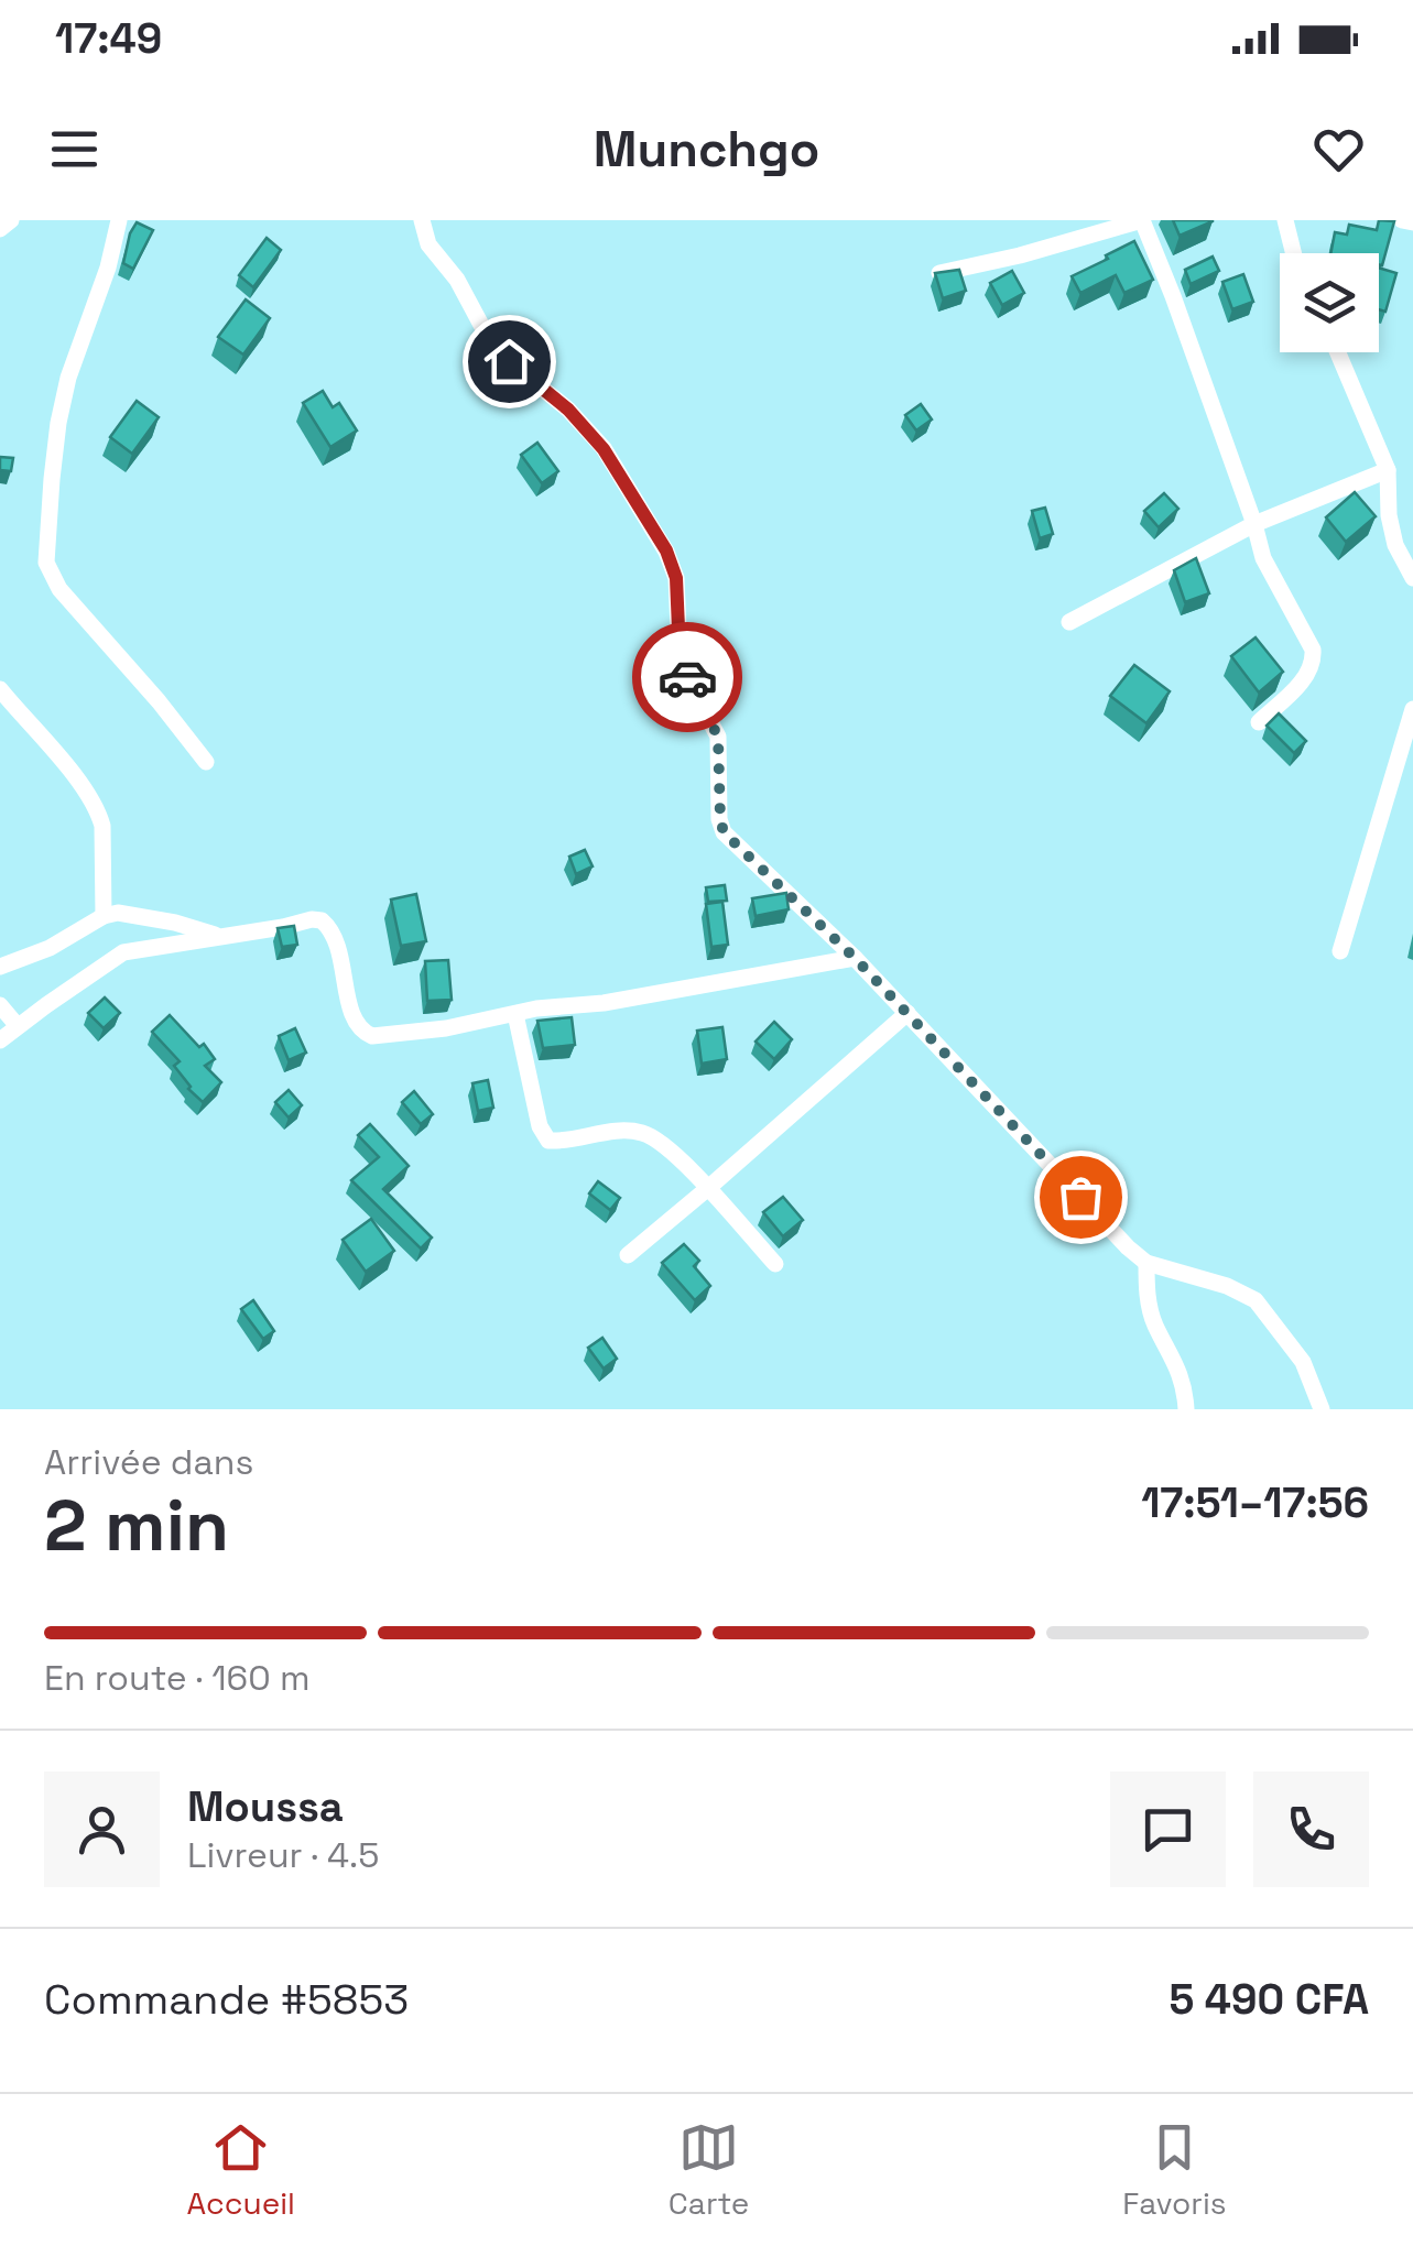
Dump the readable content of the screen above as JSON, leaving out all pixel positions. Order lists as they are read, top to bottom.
{
  "page": {
    "status": "17:49",
    "header": "Munchgo",
    "heading": ["2 min", "Arrivée dans", "17:51–17:56"],
    "panel": [
      "Moussa",
      "Livreur · 4.5",
      "Commande #5853",
      "5 490 CFA"
    ],
    "bar": "En route · 160 m",
    "tabs": ["Accueil", "Carte", "Favoris"]
  }
}
